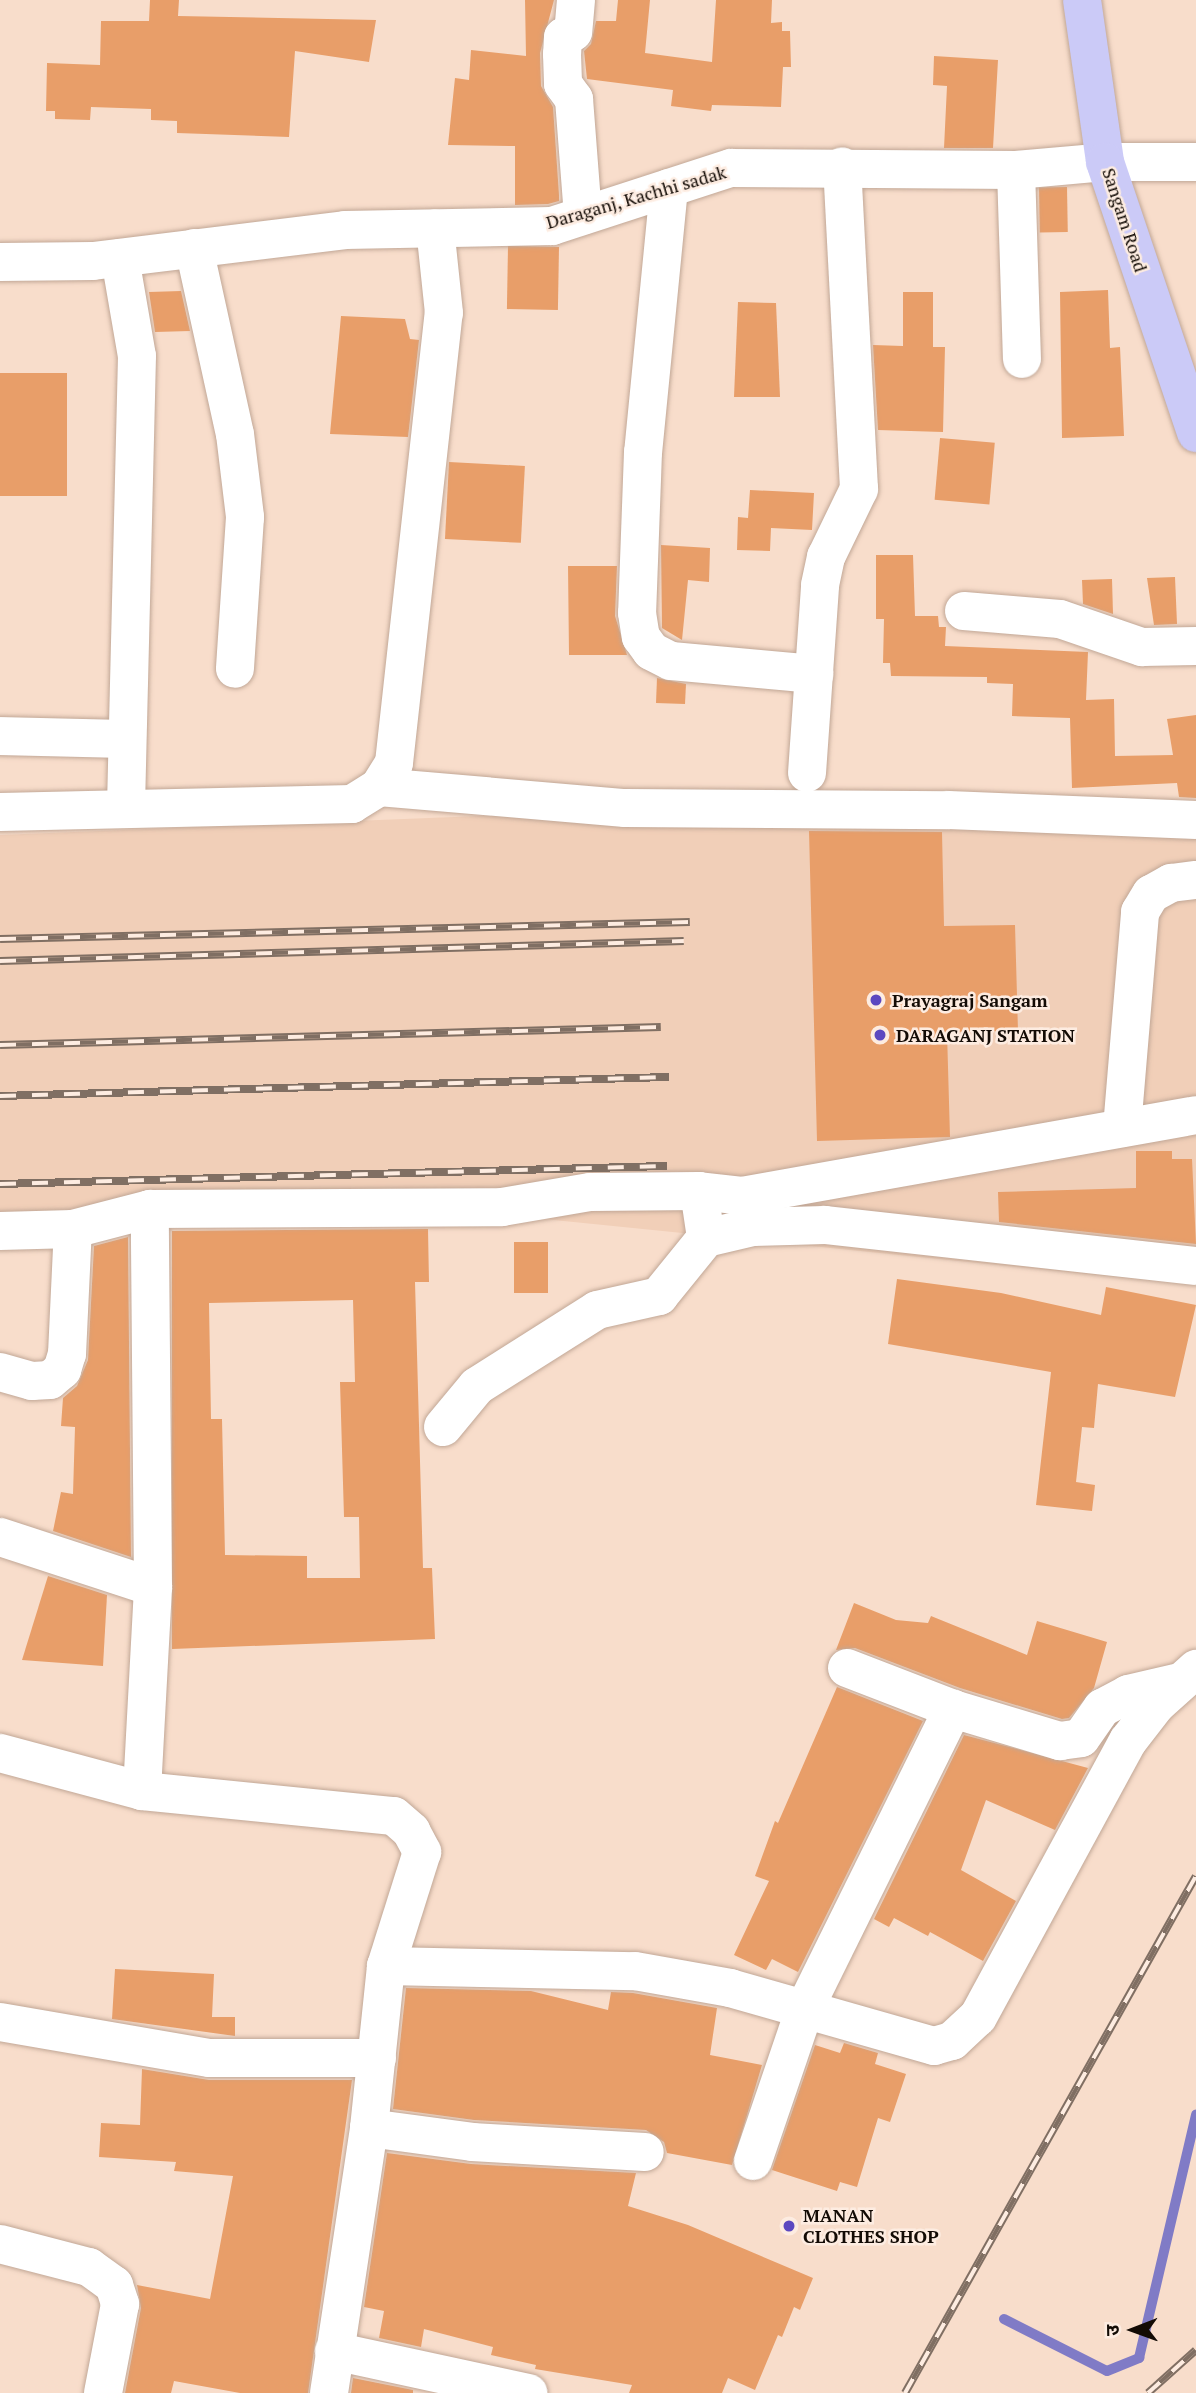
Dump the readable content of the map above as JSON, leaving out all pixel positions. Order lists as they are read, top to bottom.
{
  "streets": {
    "main road": ["Sangam Road"],
    "street": ["Daraganj, Kachhi sadak"]
  },
  "crossings": [
    ["Daraganj, Kachhi sadak", "Sangam Road"]
  ],
  "places": ["Prayagraj Sangam", "DARAGANJ STATION", "MANAN CLOTHES SHOP"],
  "north": "left"
}
